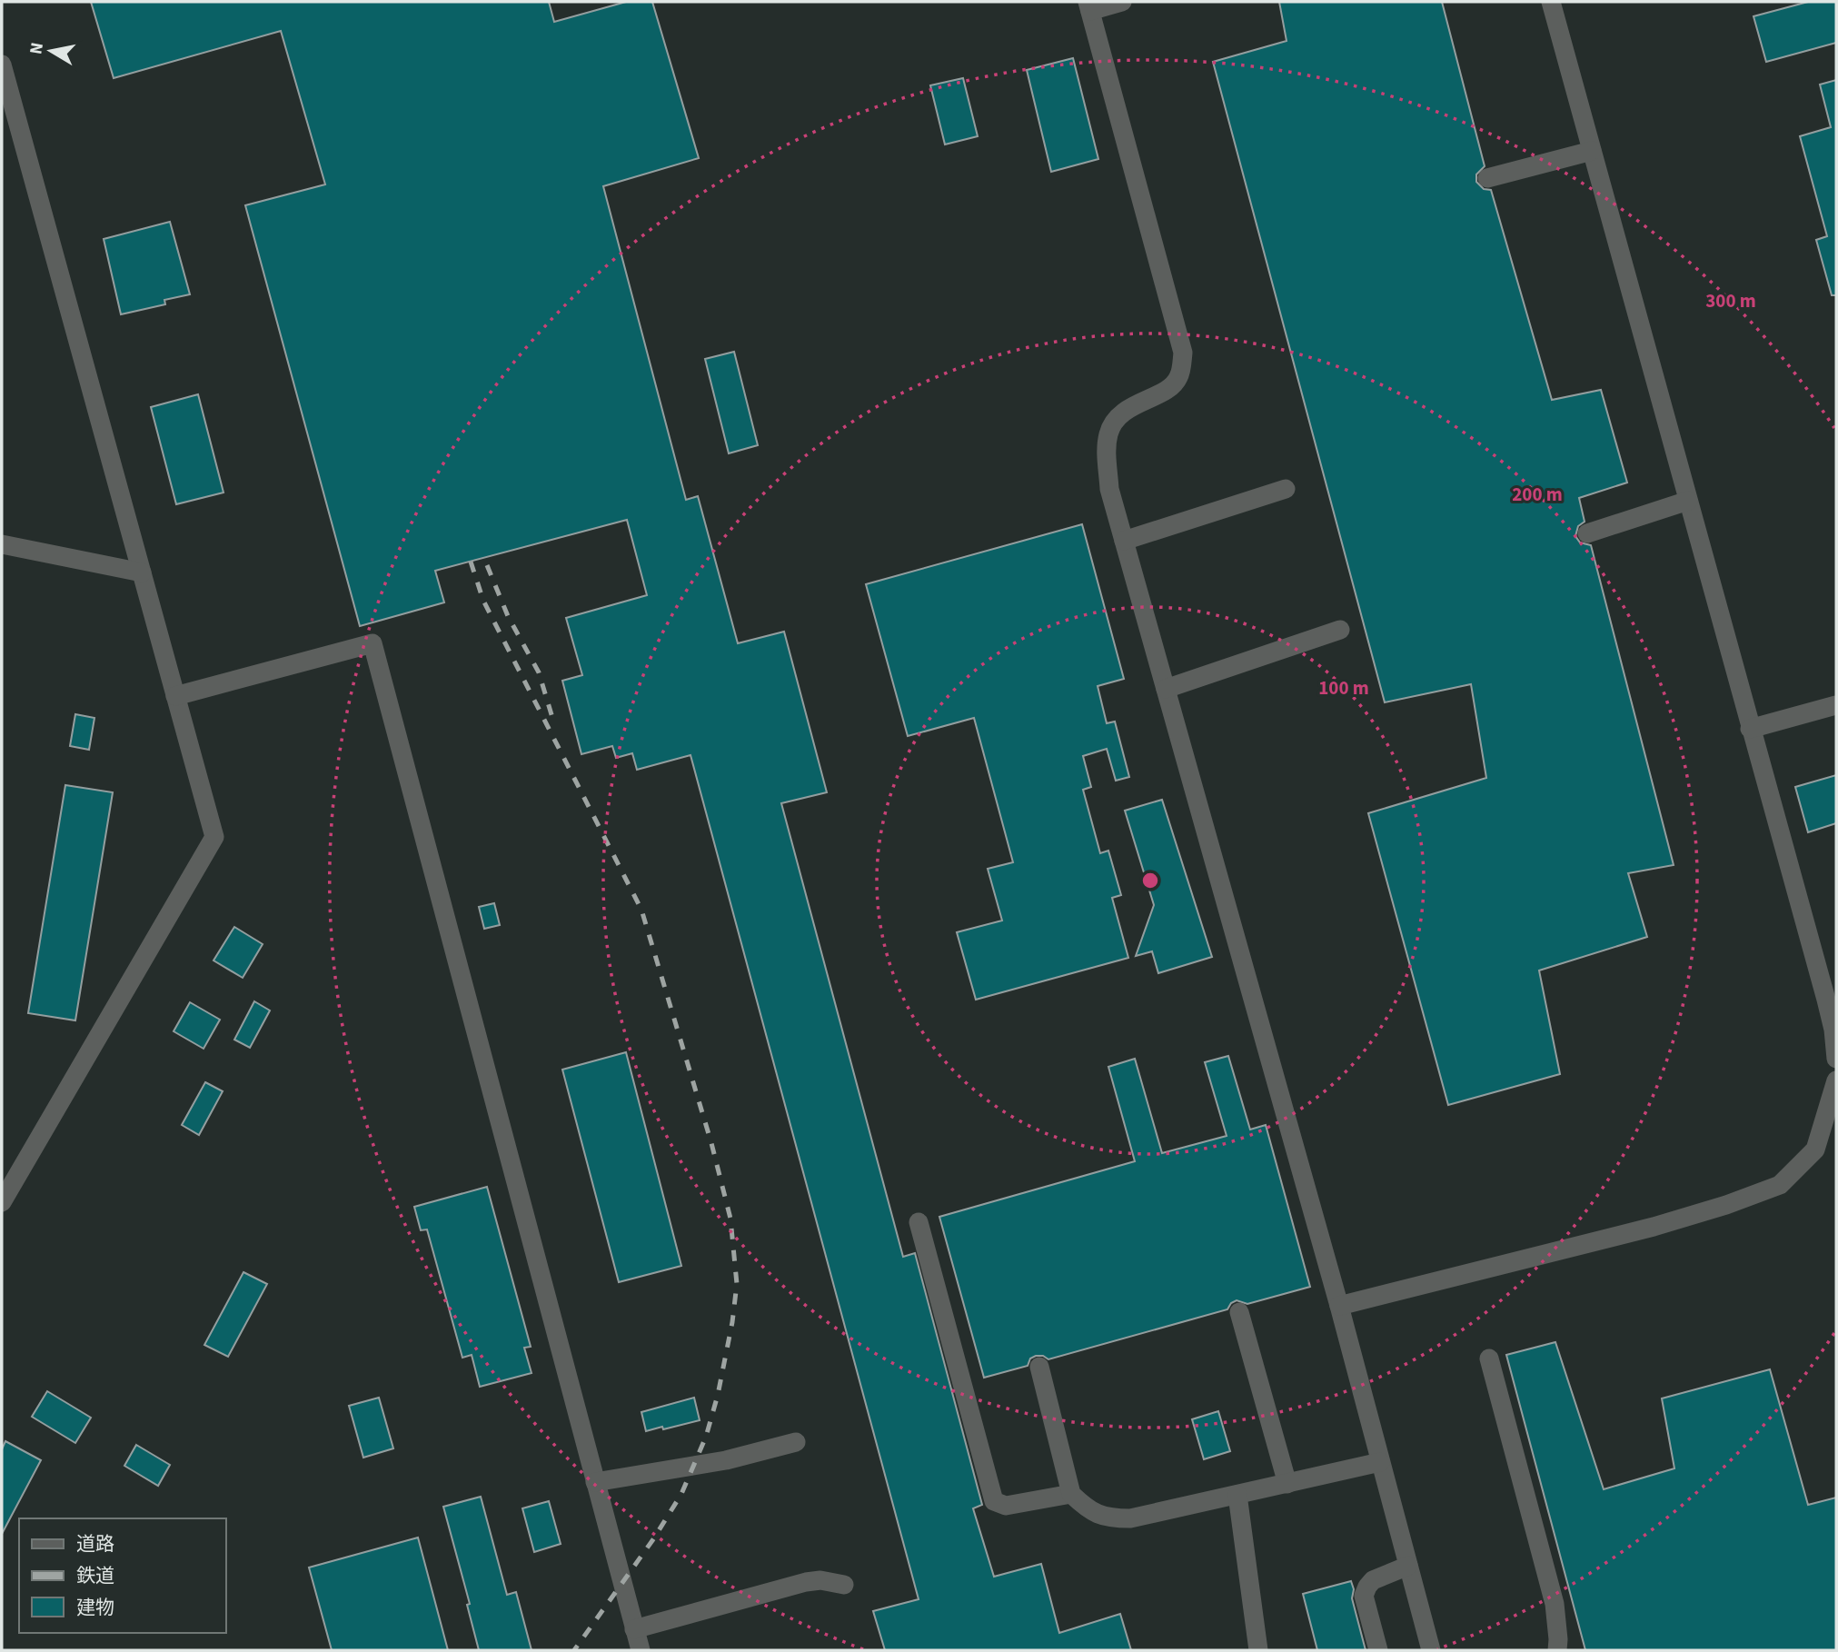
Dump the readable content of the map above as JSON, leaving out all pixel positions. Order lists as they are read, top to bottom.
{
  "legend": ["道路", "鉄道", "建物"],
  "north": "left",
  "rings": ["300 m", "200 m", "100 m"]
}
